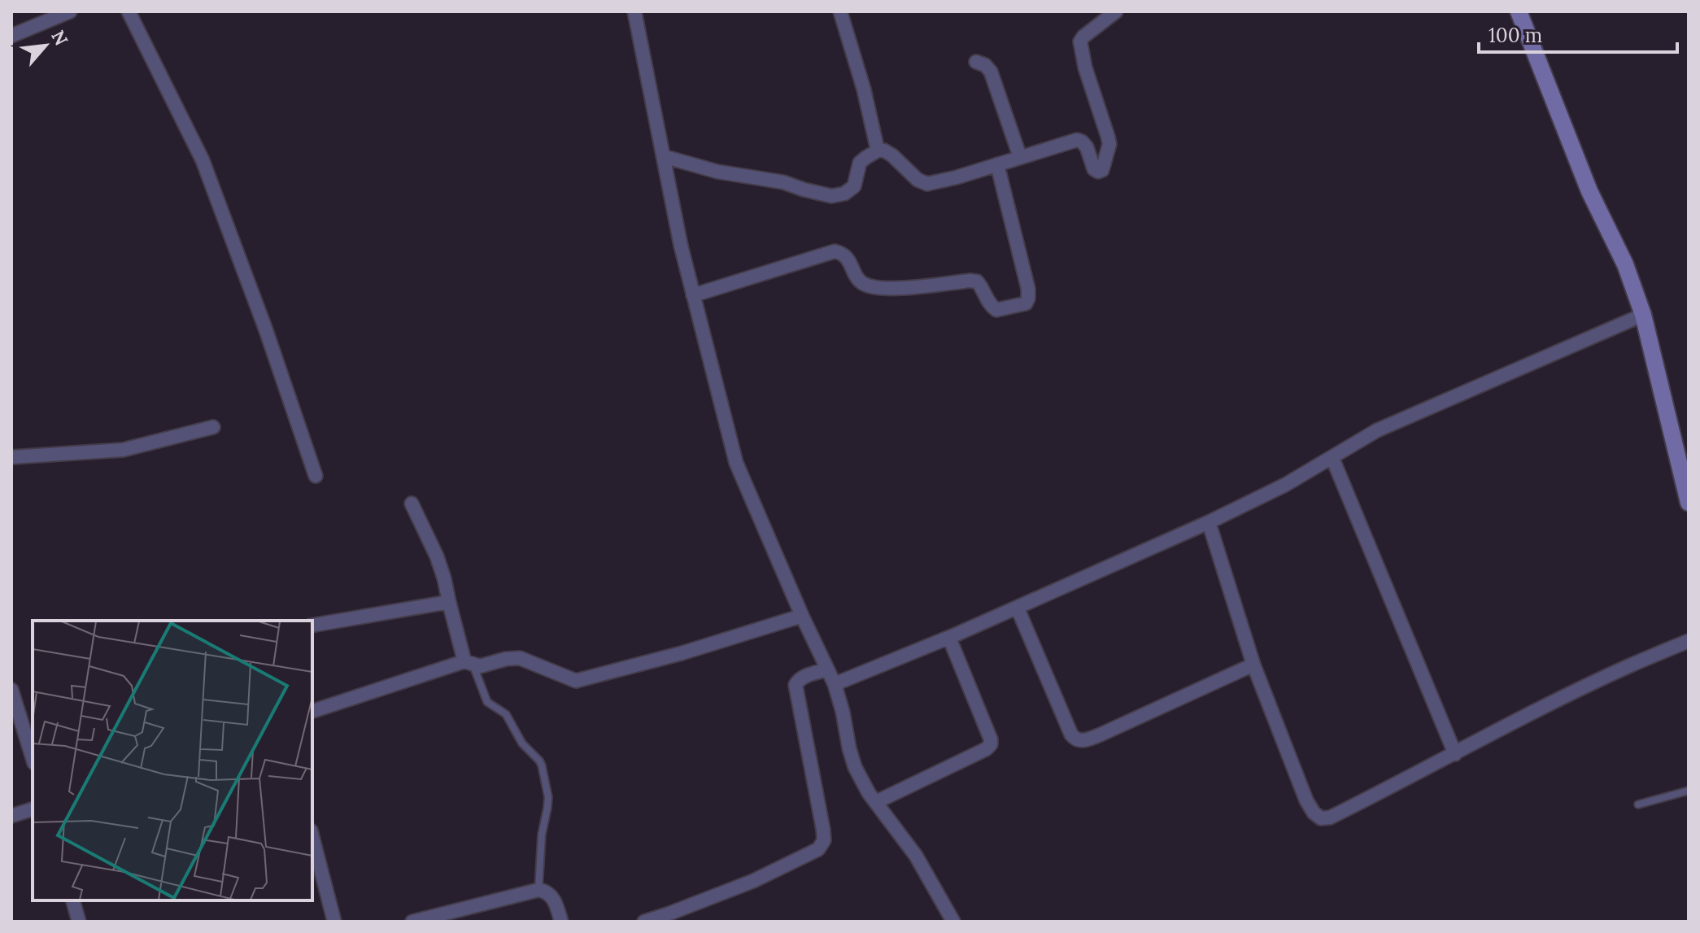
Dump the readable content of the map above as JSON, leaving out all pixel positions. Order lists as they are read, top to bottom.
{
  "scale_bar": "100 m",
  "north": "top right"
}
